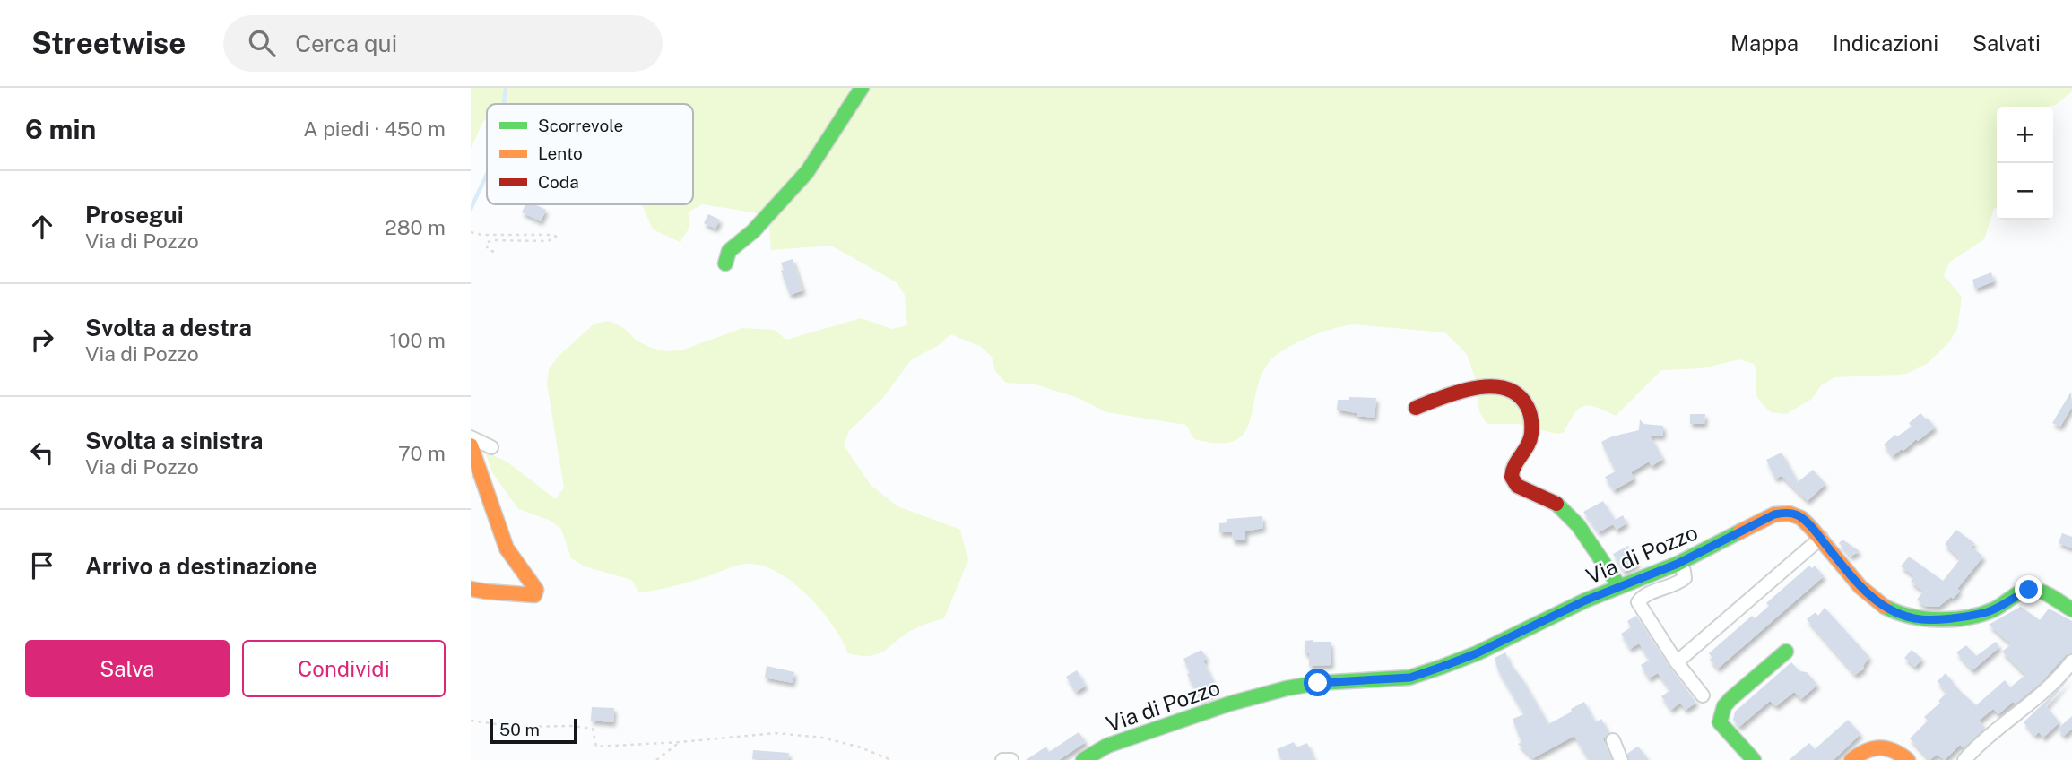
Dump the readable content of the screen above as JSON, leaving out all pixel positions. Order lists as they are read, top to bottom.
{
  "streets": {
    "street": ["Via di Pozzo"]
  },
  "legend": ["Scorrevole", "Lento", "Coda"],
  "scale_bar": "50 m",
  "page": {
    "header": "Streetwise",
    "search": "Cerca qui",
    "nav": ["Mappa", "Indicazioni", "Salvati"],
    "heading": ["6 min", "A piedi · 450 m"],
    "map_buttons": ["+", "−"],
    "list": [
      ["Prosegui", "Via di Pozzo", "280 m"],
      ["Svolta a destra", "Via di Pozzo", "100 m"],
      ["Svolta a sinistra", "Via di Pozzo", "70 m"],
      "Arrivo a destinazione"
    ],
    "buttons": ["Salva", "Condividi"],
    "scale": "50 m"
  }
}
